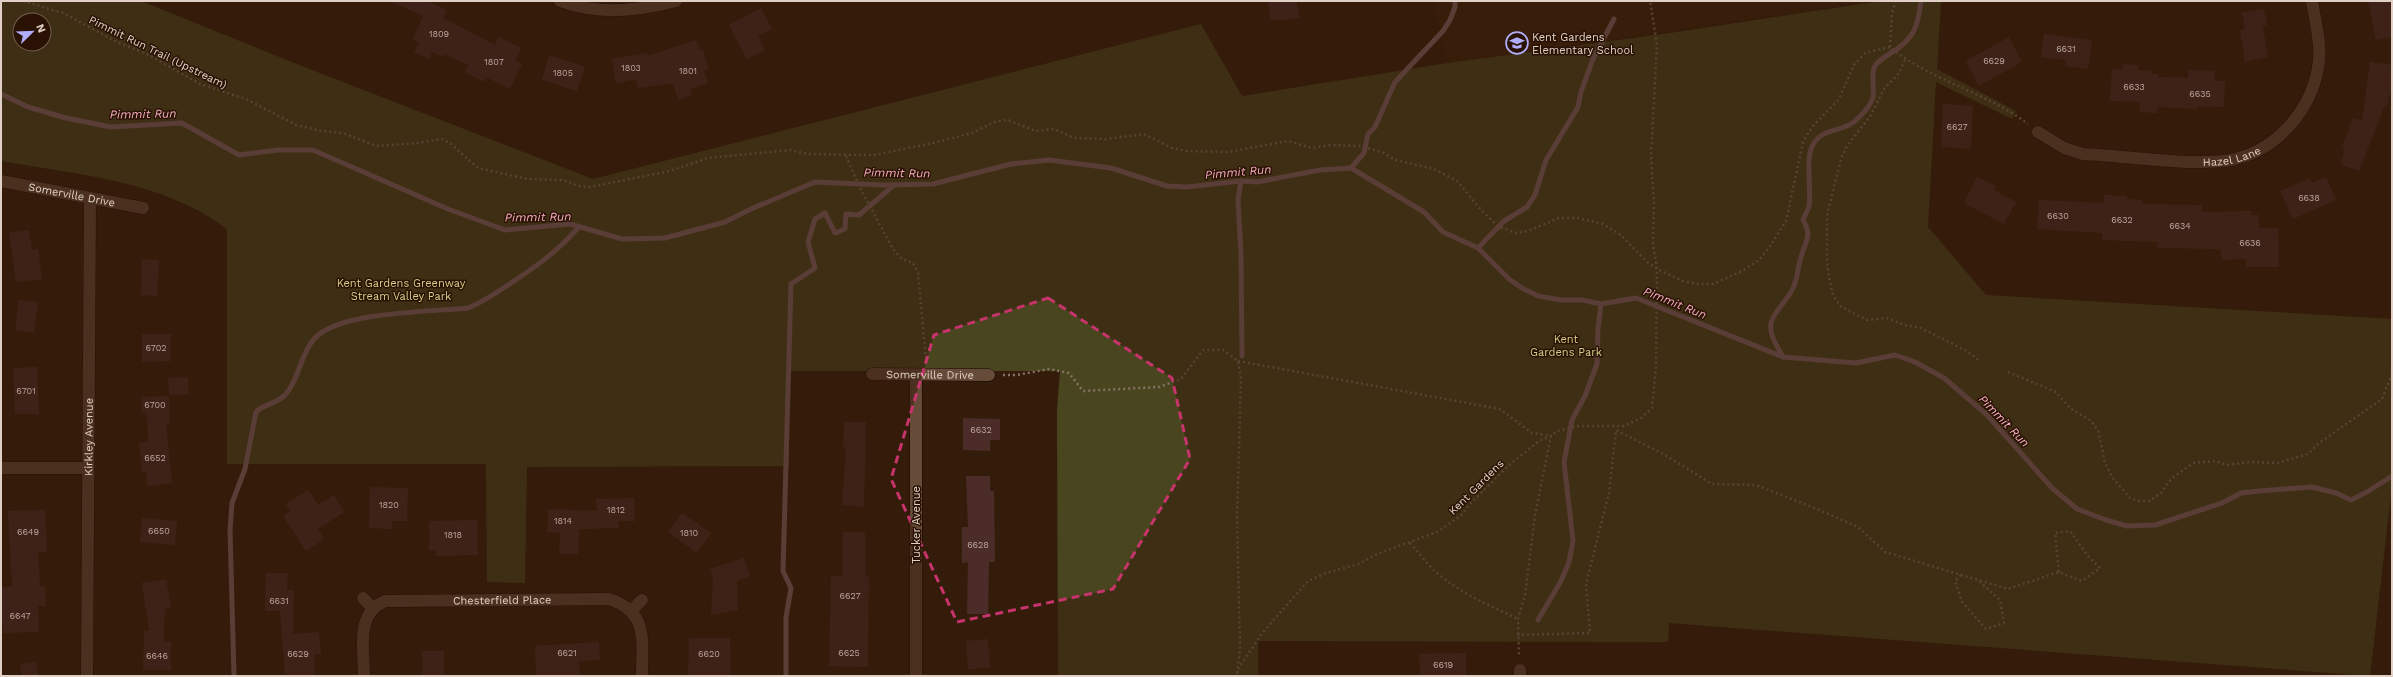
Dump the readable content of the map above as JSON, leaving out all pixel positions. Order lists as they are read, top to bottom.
{
  "streets": {
    "street": [
      "Hazel Lane",
      "Somerville Drive",
      "Kirkley Avenue",
      "Tucker Avenue",
      "Chesterfield Place"
    ],
    "path": ["Pimmit Run Trail (Upstream)", "Kent Gardens"]
  },
  "crossings": [
    ["Pimmit Run Trail (Upstream)", "Kent Gardens"],
    ["Somerville Drive", "Kirkley Avenue"],
    ["Somerville Drive", "Tucker Avenue"]
  ],
  "water": ["Pimmit Run"],
  "parks": ["Kent Gardens Greenway Stream Valley Park", "Kent Gardens Park"],
  "places": {
    "school or university": ["Kent Gardens Elementary School"]
  },
  "house_numbers": [
    "1809",
    "6631",
    "6629",
    "1807",
    "1803",
    "1801",
    "1805",
    "6633",
    "6635",
    "6627",
    "6638",
    "6630",
    "6632",
    "6634",
    "6636",
    "6702",
    "6701",
    "6700",
    "6632",
    "6652",
    "1820",
    "1812",
    "1814",
    "6650",
    "6649",
    "1810",
    "1818",
    "6628",
    "6627",
    "6631",
    "6647",
    "6621",
    "6625",
    "6629",
    "6620",
    "6646",
    "6619"
  ],
  "north": "top right"
}
